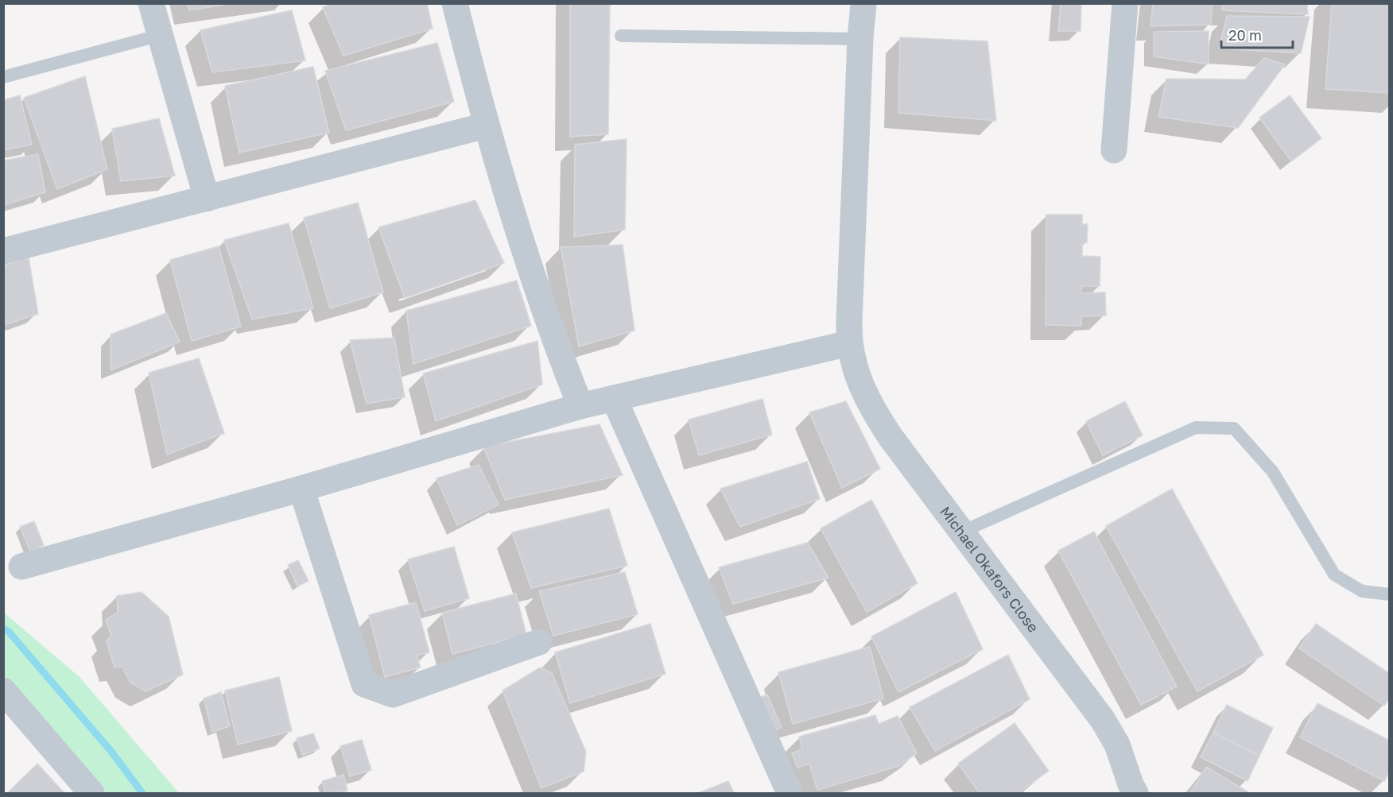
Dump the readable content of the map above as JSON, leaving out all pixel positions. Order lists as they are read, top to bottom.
{
  "streets": {
    "street": ["Michael Okafors Close"]
  },
  "scale_bar": "20 m"
}
